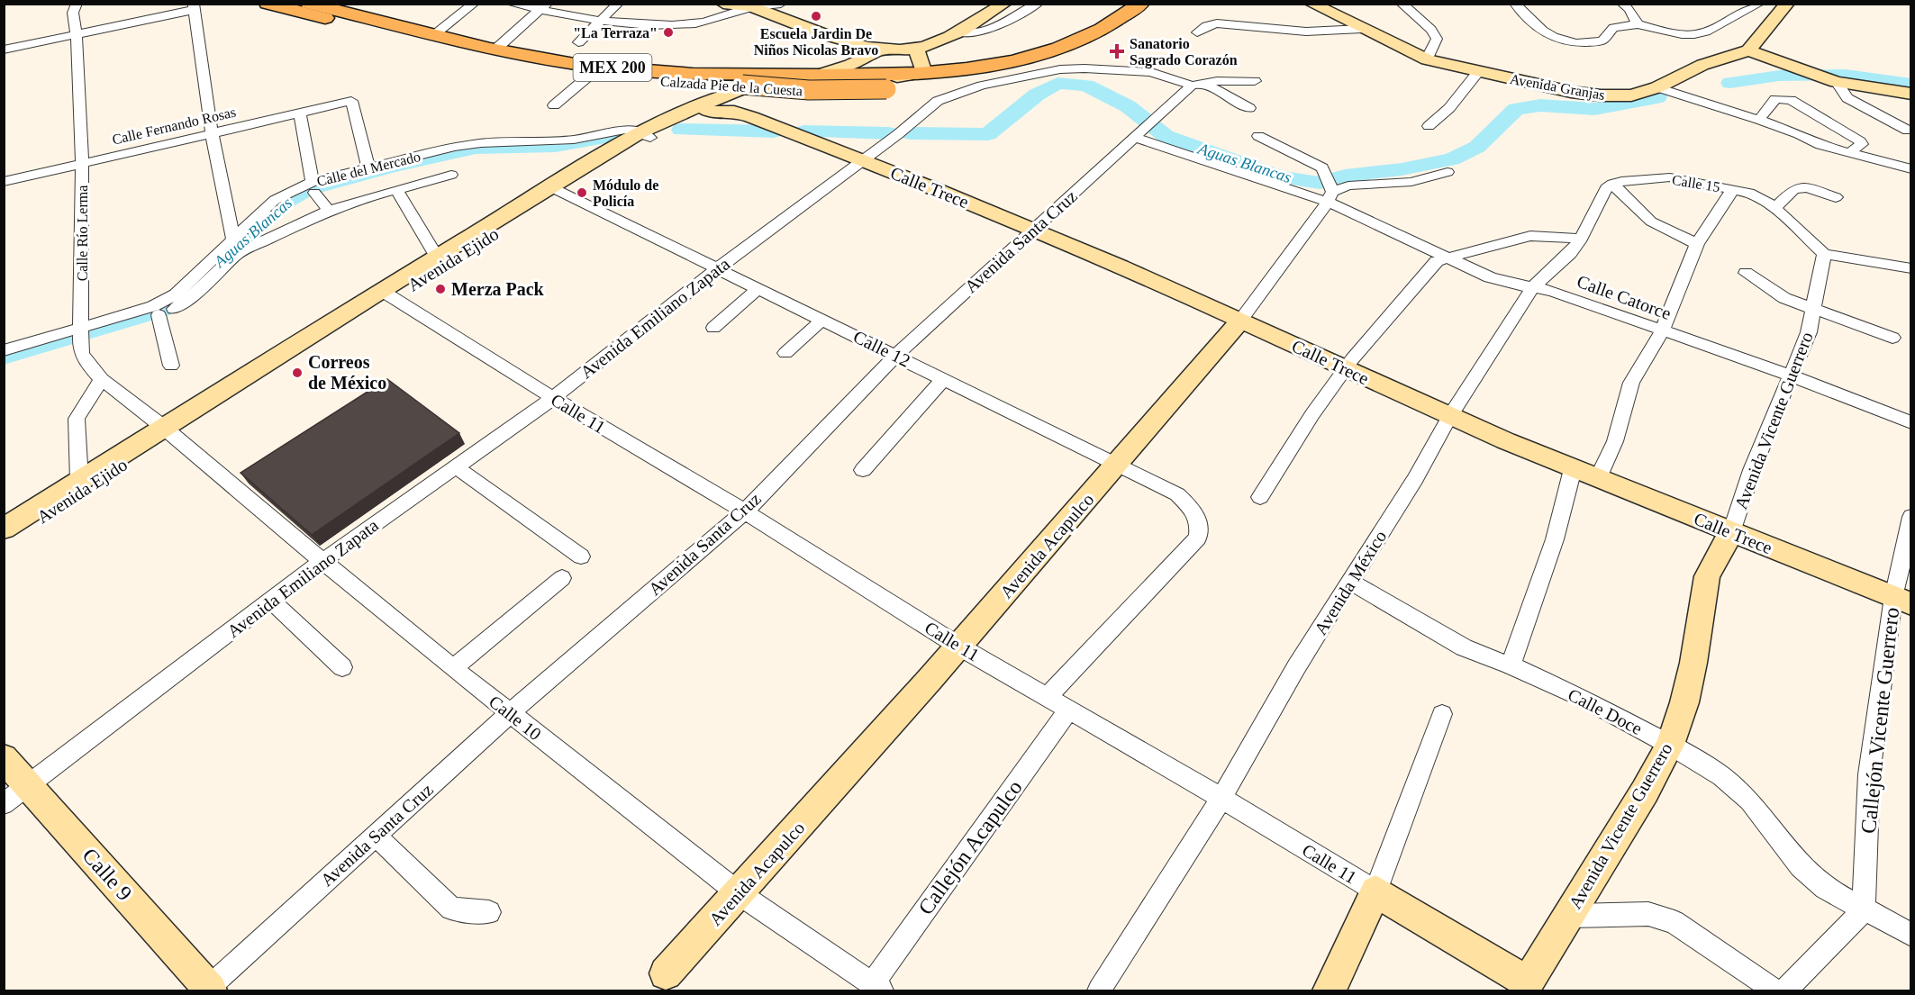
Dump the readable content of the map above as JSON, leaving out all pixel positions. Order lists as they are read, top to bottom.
{
  "streets": {
    "main road": [
      "MEX 200",
      "Calzada Pie de la Cuesta",
      "Avenida Granjas",
      "Calle Trece",
      "Avenida Ejido",
      "Calle 11",
      "Avenida Vicente Guerrero",
      "Avenida Acapulco",
      "Calle 9"
    ],
    "street": [
      "Calle Fernando Rosas",
      "Calle del Mercado",
      "Calle 15",
      "Calle Río Lerma",
      "Avenida Santa Cruz",
      "Calle Catorce",
      "Avenida Emiliano Zapata",
      "Calle 12",
      "Avenida México",
      "Calle Doce",
      "Calle 10",
      "Callejón Vicente Guerrero",
      "Callejón Acapulco"
    ]
  },
  "crossings": [
    ["Calzada Pie de la Cuesta", "Avenida Ejido"],
    ["Calle Fernando Rosas", "Calle del Mercado"],
    ["Calle Fernando Rosas", "Calle Río Lerma"],
    ["Calle del Mercado", "Calle Río Lerma"],
    ["Calle del Mercado", "Avenida Ejido"],
    ["Calle 15", "Avenida Vicente Guerrero"],
    ["Calle 15", "Avenida México"],
    ["Calle Trece", "Avenida Santa Cruz"],
    ["Calle Trece", "Avenida Ejido"],
    ["Calle Trece", "Avenida Emiliano Zapata"],
    ["Calle Trece", "Avenida Vicente Guerrero"],
    ["Calle Trece", "Avenida Acapulco"],
    ["Calle Trece", "Avenida México"],
    ["Calle Trece", "Callejón Vicente Guerrero"],
    ["Calle Río Lerma", "Avenida Ejido"],
    ["Calle Río Lerma", "Calle 10"],
    ["Avenida Santa Cruz", "Calle Catorce"],
    ["Avenida Santa Cruz", "Avenida Emiliano Zapata"],
    ["Avenida Santa Cruz", "Calle 12"],
    ["Avenida Santa Cruz", "Calle 11"],
    ["Avenida Santa Cruz", "Calle 10"],
    ["Avenida Santa Cruz", "Calle 9"],
    ["Avenida Ejido", "Calle 12"],
    ["Avenida Ejido", "Calle 11"],
    ["Avenida Ejido", "Calle 10"],
    ["Calle Catorce", "Avenida Vicente Guerrero"],
    ["Calle Catorce", "Avenida Acapulco"],
    ["Calle Catorce", "Avenida México"],
    ["Avenida Emiliano Zapata", "Calle 12"],
    ["Avenida Emiliano Zapata", "Calle 11"],
    ["Avenida Emiliano Zapata", "Calle 10"],
    ["Avenida Emiliano Zapata", "Calle 9"],
    ["Calle 12", "Calle 11"],
    ["Calle 12", "Avenida Acapulco"],
    ["Calle 11", "Avenida Vicente Guerrero"],
    ["Calle 11", "Avenida Acapulco"],
    ["Calle 11", "Avenida México"],
    ["Calle 11", "Callejón Acapulco"],
    ["Avenida Vicente Guerrero", "Calle Doce"],
    ["Avenida Acapulco", "Calle 10"],
    ["Avenida México", "Calle Doce"],
    ["Calle Doce", "Callejón Vicente Guerrero"],
    ["Calle 10", "Callejón Acapulco"]
  ],
  "water": ["Aguas Blancas"],
  "places": {
    "other": [
      "Escuela Jardin De Niños Nicolas Bravo",
      "\"La Terraza\"",
      "Módulo de Policía",
      "Merza Pack",
      "Correos de México"
    ],
    "health": ["Sanatorio Sagrado Corazón"]
  }
}
